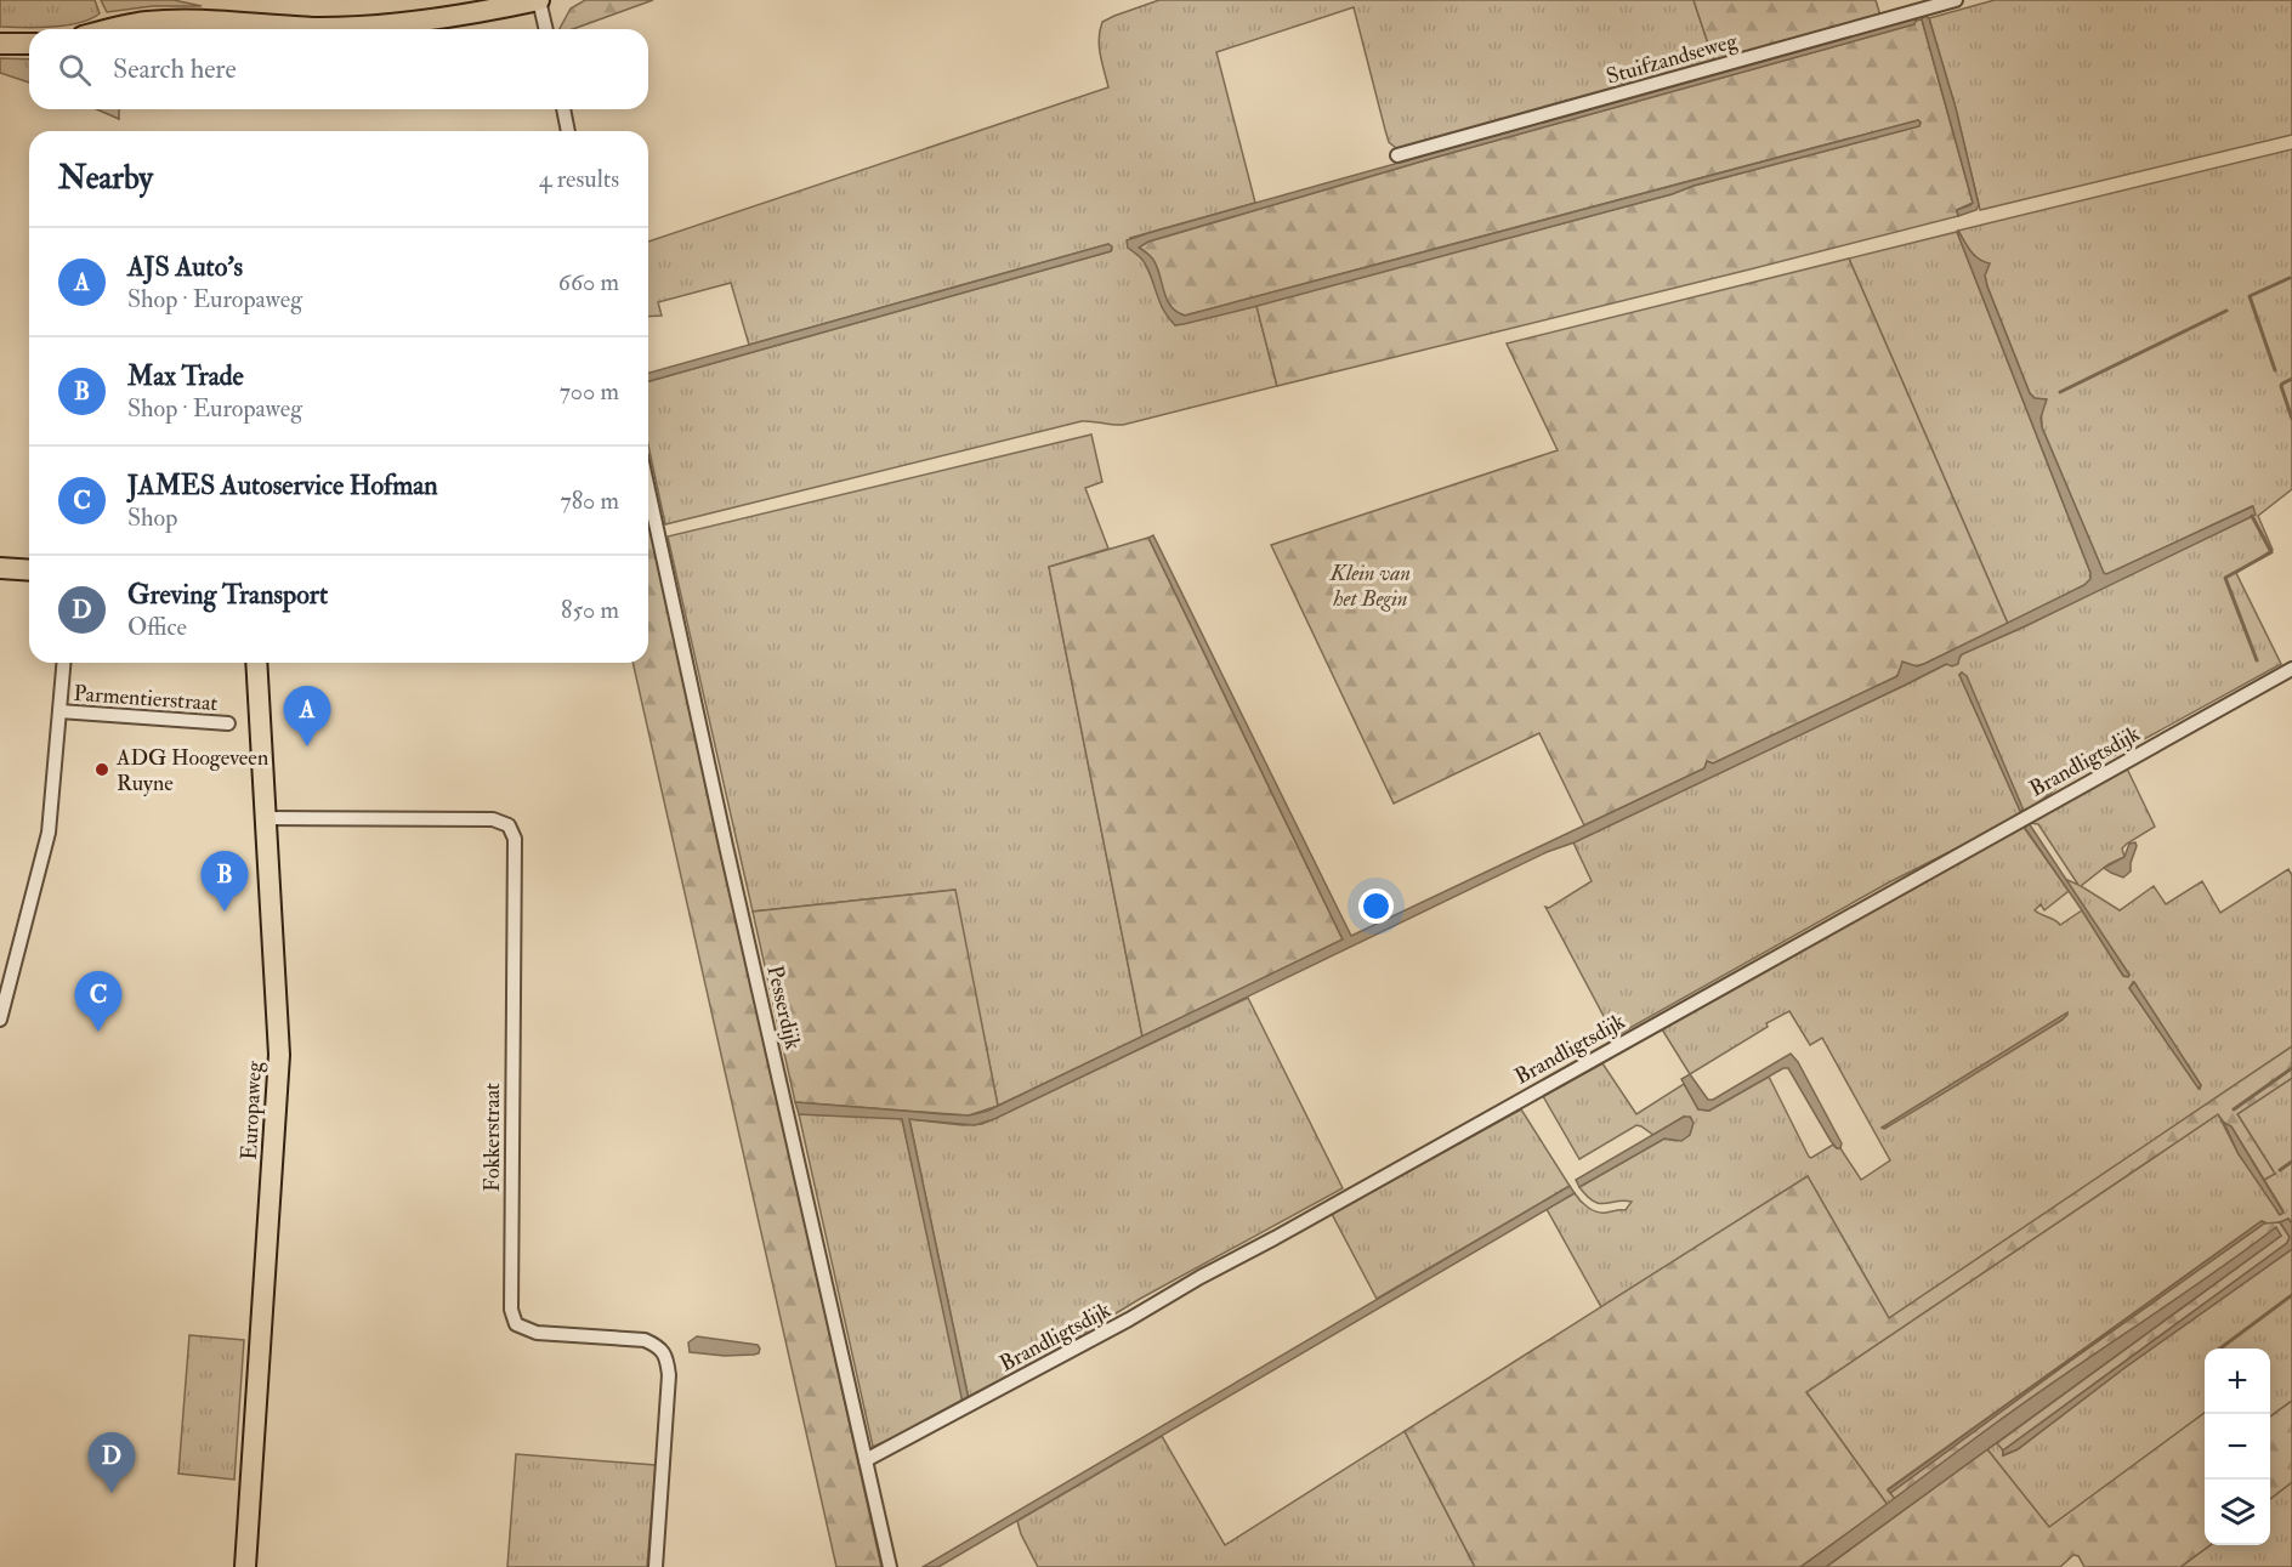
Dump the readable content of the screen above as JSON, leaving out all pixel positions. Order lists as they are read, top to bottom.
{
  "streets": {
    "main road": ["Europaweg"],
    "street": [
      "Stuifzandseweg",
      "Parmentierstraat",
      "Brandligtsdijk",
      "Pesserdijk",
      "Fokkerstraat"
    ]
  },
  "crossings": [
    ["Brandligtsdijk", "Pesserdijk"],
    ["Europaweg", "Fokkerstraat"]
  ],
  "parks": ["Klein van het Begin"],
  "places": ["ADG Hoogeveen Ruyne"],
  "page": {
    "search": "Search here",
    "heading": ["Nearby", "4 results"],
    "list": [
      {
        "mark": "A",
        "name": "AJS Auto's",
        "note": "Shop · Europaweg",
        "value": "660 m"
      },
      {
        "mark": "B",
        "name": "Max Trade",
        "note": "Shop · Europaweg",
        "value": "700 m"
      },
      {
        "mark": "C",
        "name": "JAMES Autoservice Hofman",
        "note": "Shop",
        "value": "780 m"
      },
      {
        "mark": "D",
        "name": "Greving Transport",
        "note": "Office",
        "value": "850 m"
      }
    ],
    "pins": [
      "A",
      "B",
      "C",
      "D"
    ],
    "map_buttons": ["+", "−"]
  }
}
